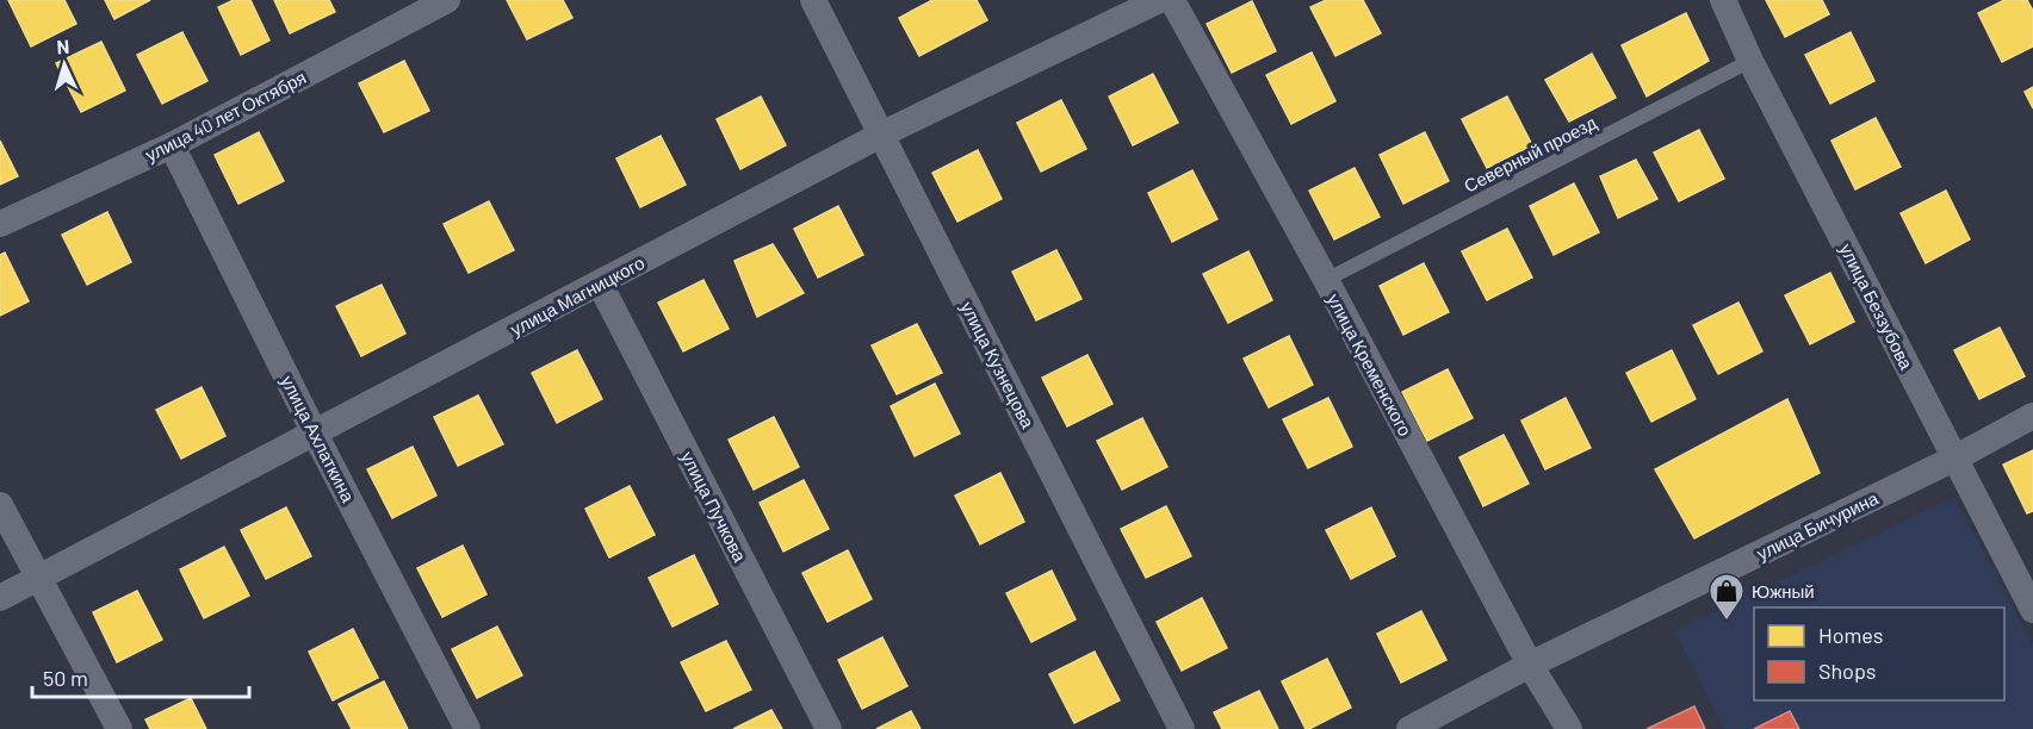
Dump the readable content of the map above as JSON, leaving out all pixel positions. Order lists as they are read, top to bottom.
{
  "streets": {
    "street": [
      "улица 40 лет Октября",
      "улица Магницкого",
      "улица Беззубова",
      "улица Кузнецова",
      "улица Кременского",
      "улица Ахлаткина",
      "улица Пучкова",
      "улица Бичурина"
    ],
    "lane": ["Северный проезд"]
  },
  "crossings": [
    ["улица 40 лет Октября", "улица Ахлаткина"],
    ["Северный проезд", "улица Беззубова"],
    ["Северный проезд", "улица Кременского"],
    ["улица Магницкого", "улица Кузнецова"],
    ["улица Магницкого", "улица Ахлаткина"],
    ["улица Магницкого", "улица Пучкова"],
    ["улица Беззубова", "улица Бичурина"],
    ["улица Кременского", "улица Бичурина"]
  ],
  "places": {
    "shop": ["Южный"]
  },
  "legend": ["Homes", "Shops"],
  "scale_bar": "50 m",
  "north": "top"
}
